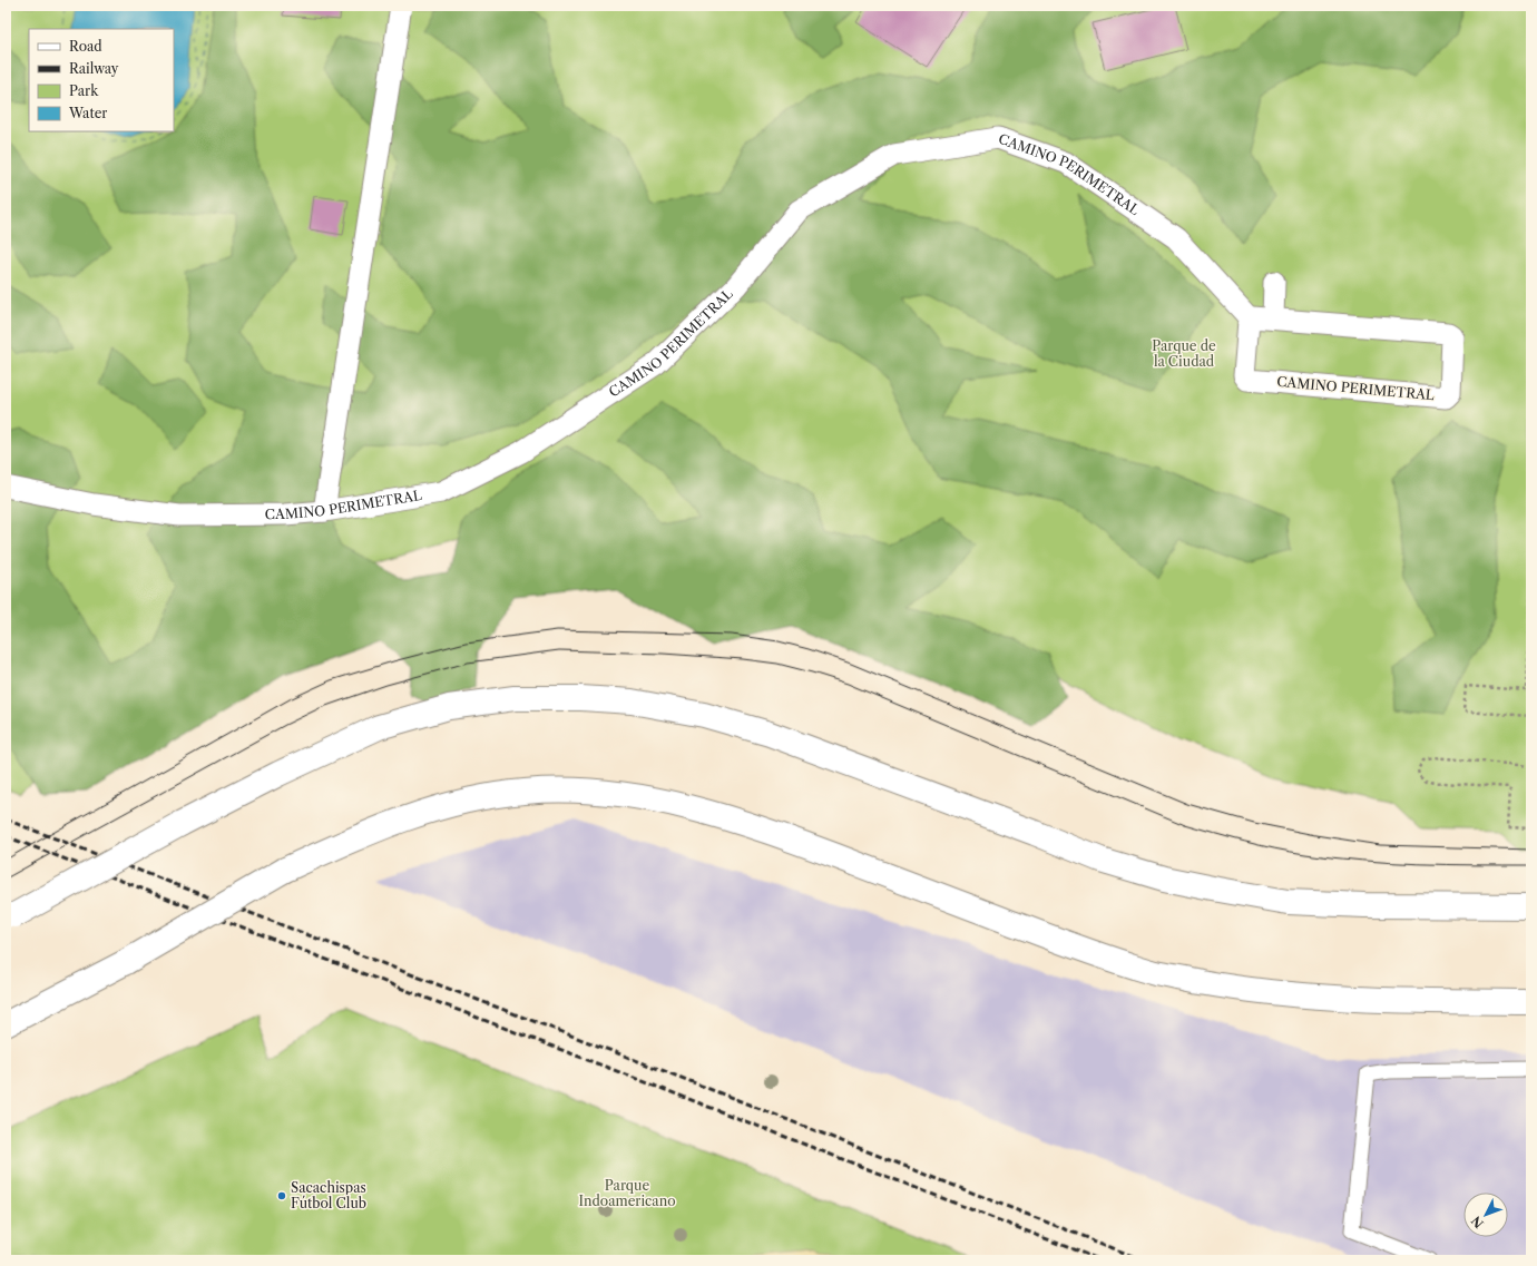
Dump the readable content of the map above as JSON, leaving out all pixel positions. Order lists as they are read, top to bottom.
{
  "streets": {
    "street": ["CAMINO PERIMETRAL"]
  },
  "parks": ["Parque de la Ciudad", "Parque Indoamericano"],
  "places": ["Sacachispas Fútbol Club"],
  "legend": [
    "Road",
    "Railway",
    "Park",
    "Water"
  ],
  "north": "bottom left"
}
